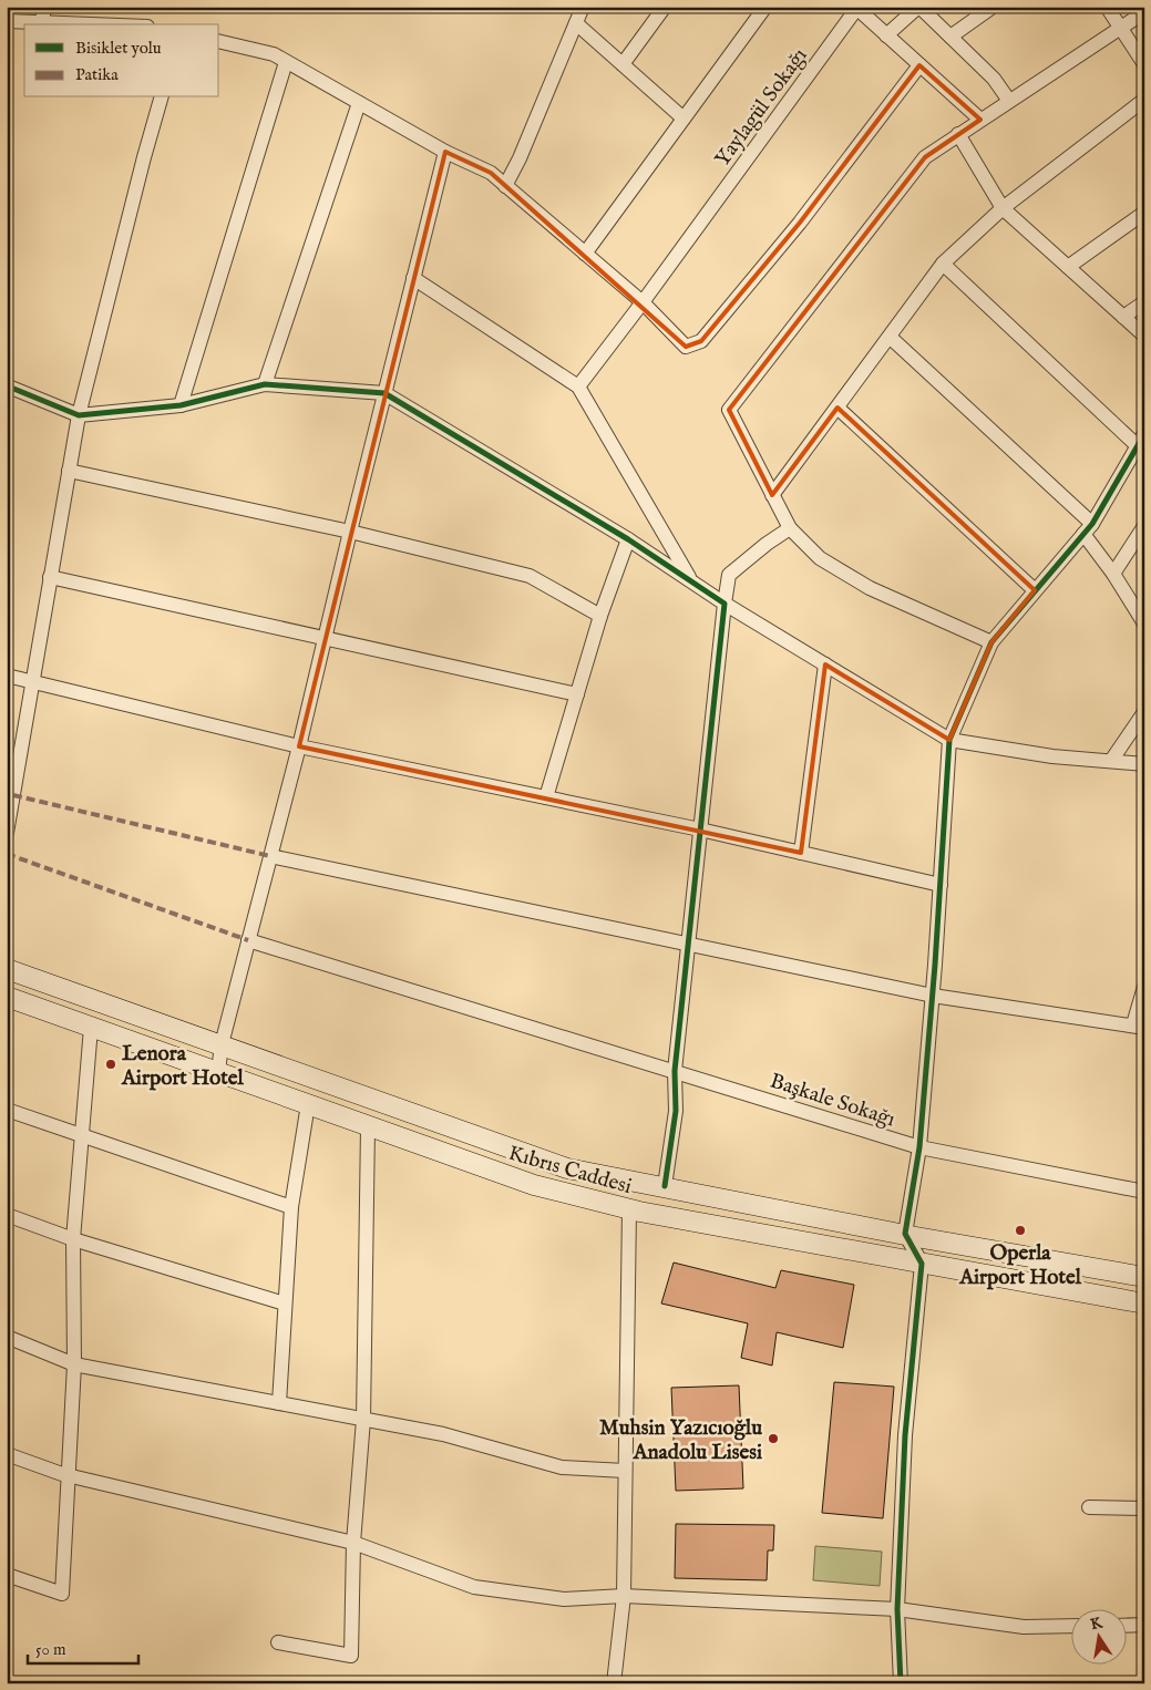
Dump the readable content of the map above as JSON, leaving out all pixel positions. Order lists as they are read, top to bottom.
{
  "streets": {
    "main road": ["Kıbrıs Caddesi"],
    "street": ["Yaylagül Sokağı", "Başkale Sokağı"]
  },
  "places": ["Lenora Airport Hotel", "Operla Airport Hotel", "Muhsin Yazıcıoğlu Anadolu Lisesi"],
  "legend": ["Bisiklet yolu", "Patika"],
  "scale_bar": "50 m",
  "north": "top"
}
